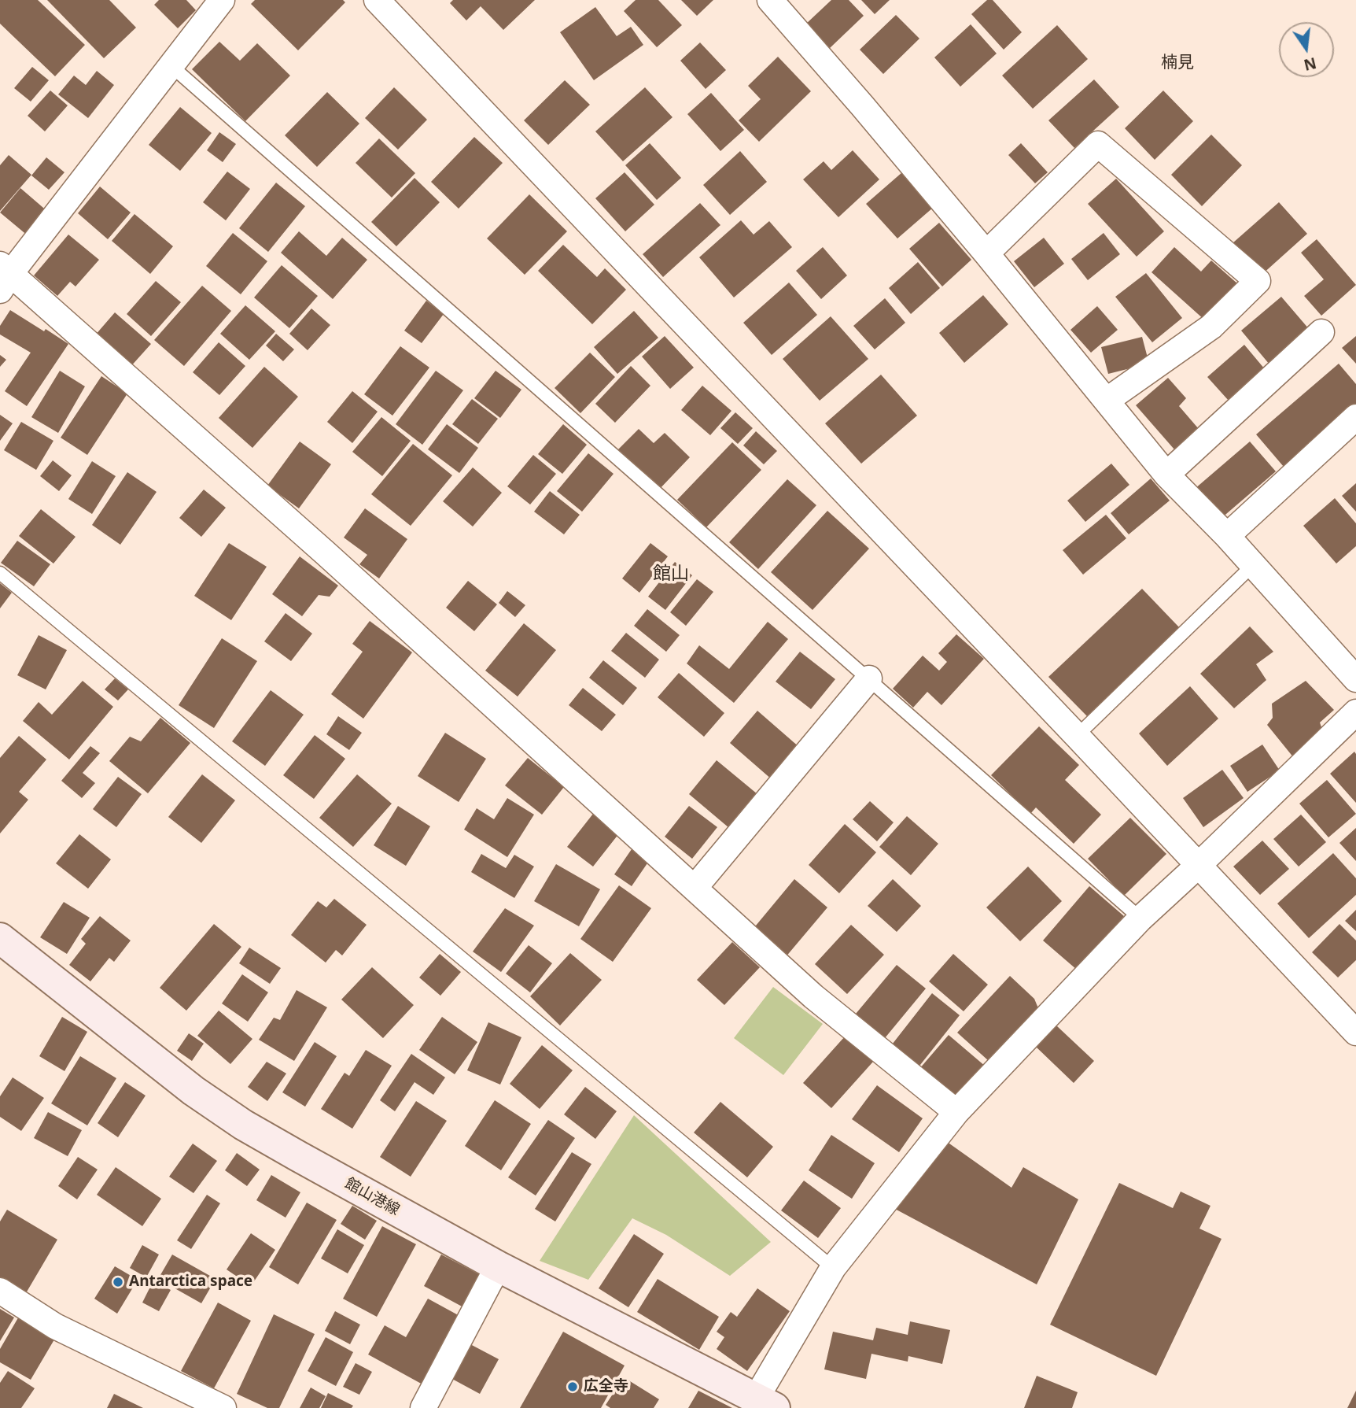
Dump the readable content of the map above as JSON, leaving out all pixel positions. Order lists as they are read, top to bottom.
{
  "streets": {
    "main road": ["館山港線"]
  },
  "districts": ["楠見", "館山"],
  "places": ["Antarctica space", "広全寺"],
  "north": "bottom"
}
